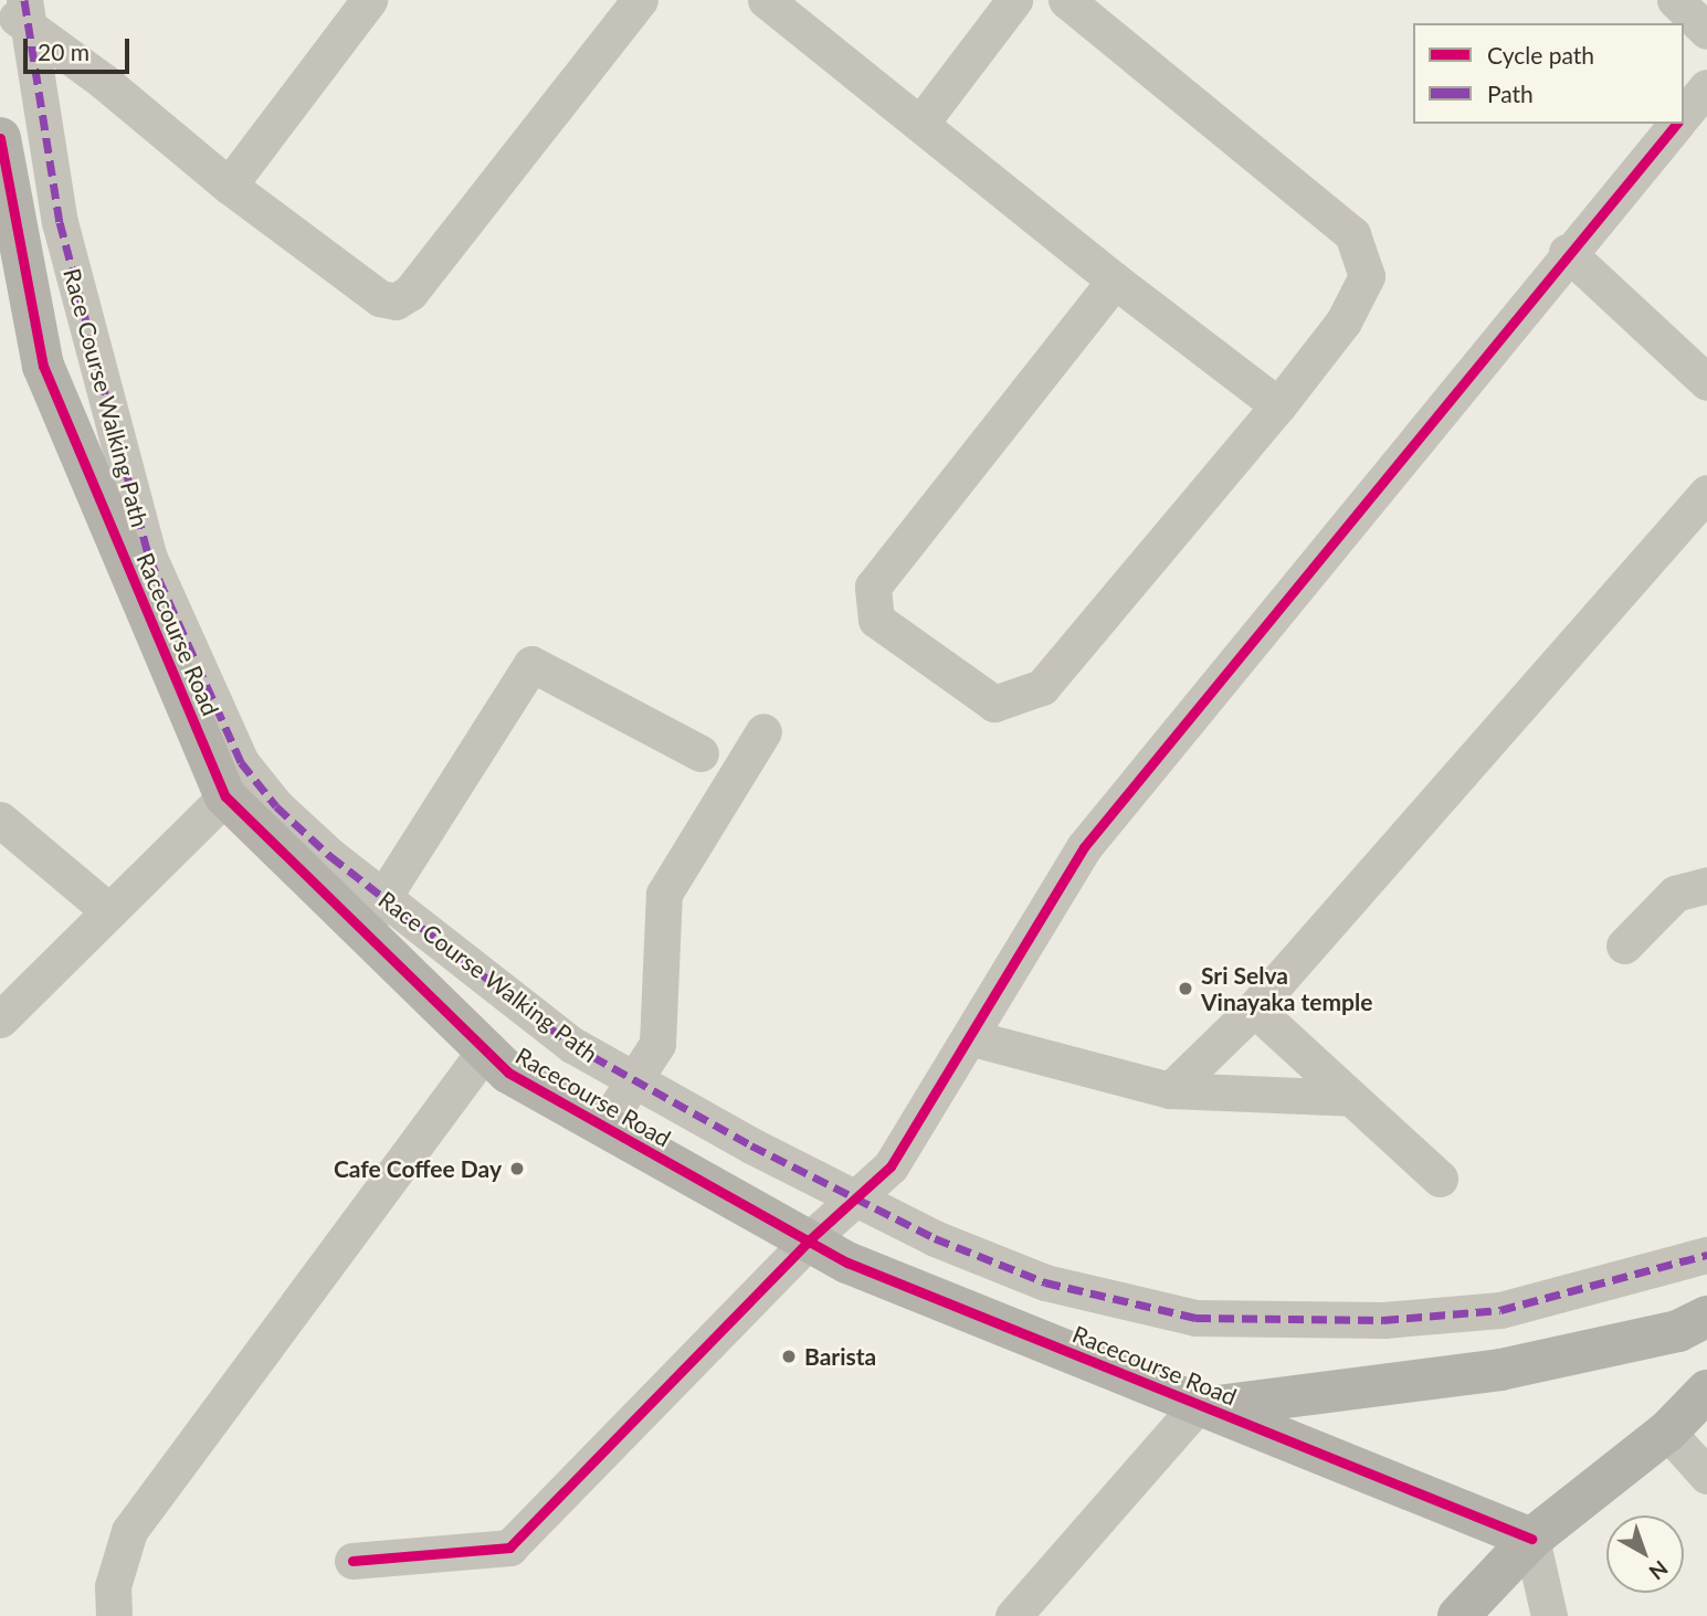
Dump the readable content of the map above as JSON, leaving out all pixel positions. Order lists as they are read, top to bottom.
{
  "streets": {
    "street": ["Race Course Walking Path", "Racecourse Road"]
  },
  "crossings": [
    ["Race Course Walking Path", "Racecourse Road"]
  ],
  "places": ["Sri Selva Vinayaka temple", "Cafe Coffee Day", "Barista"],
  "legend": ["Cycle path", "Path"],
  "scale_bar": "20 m",
  "north": "bottom right"
}
